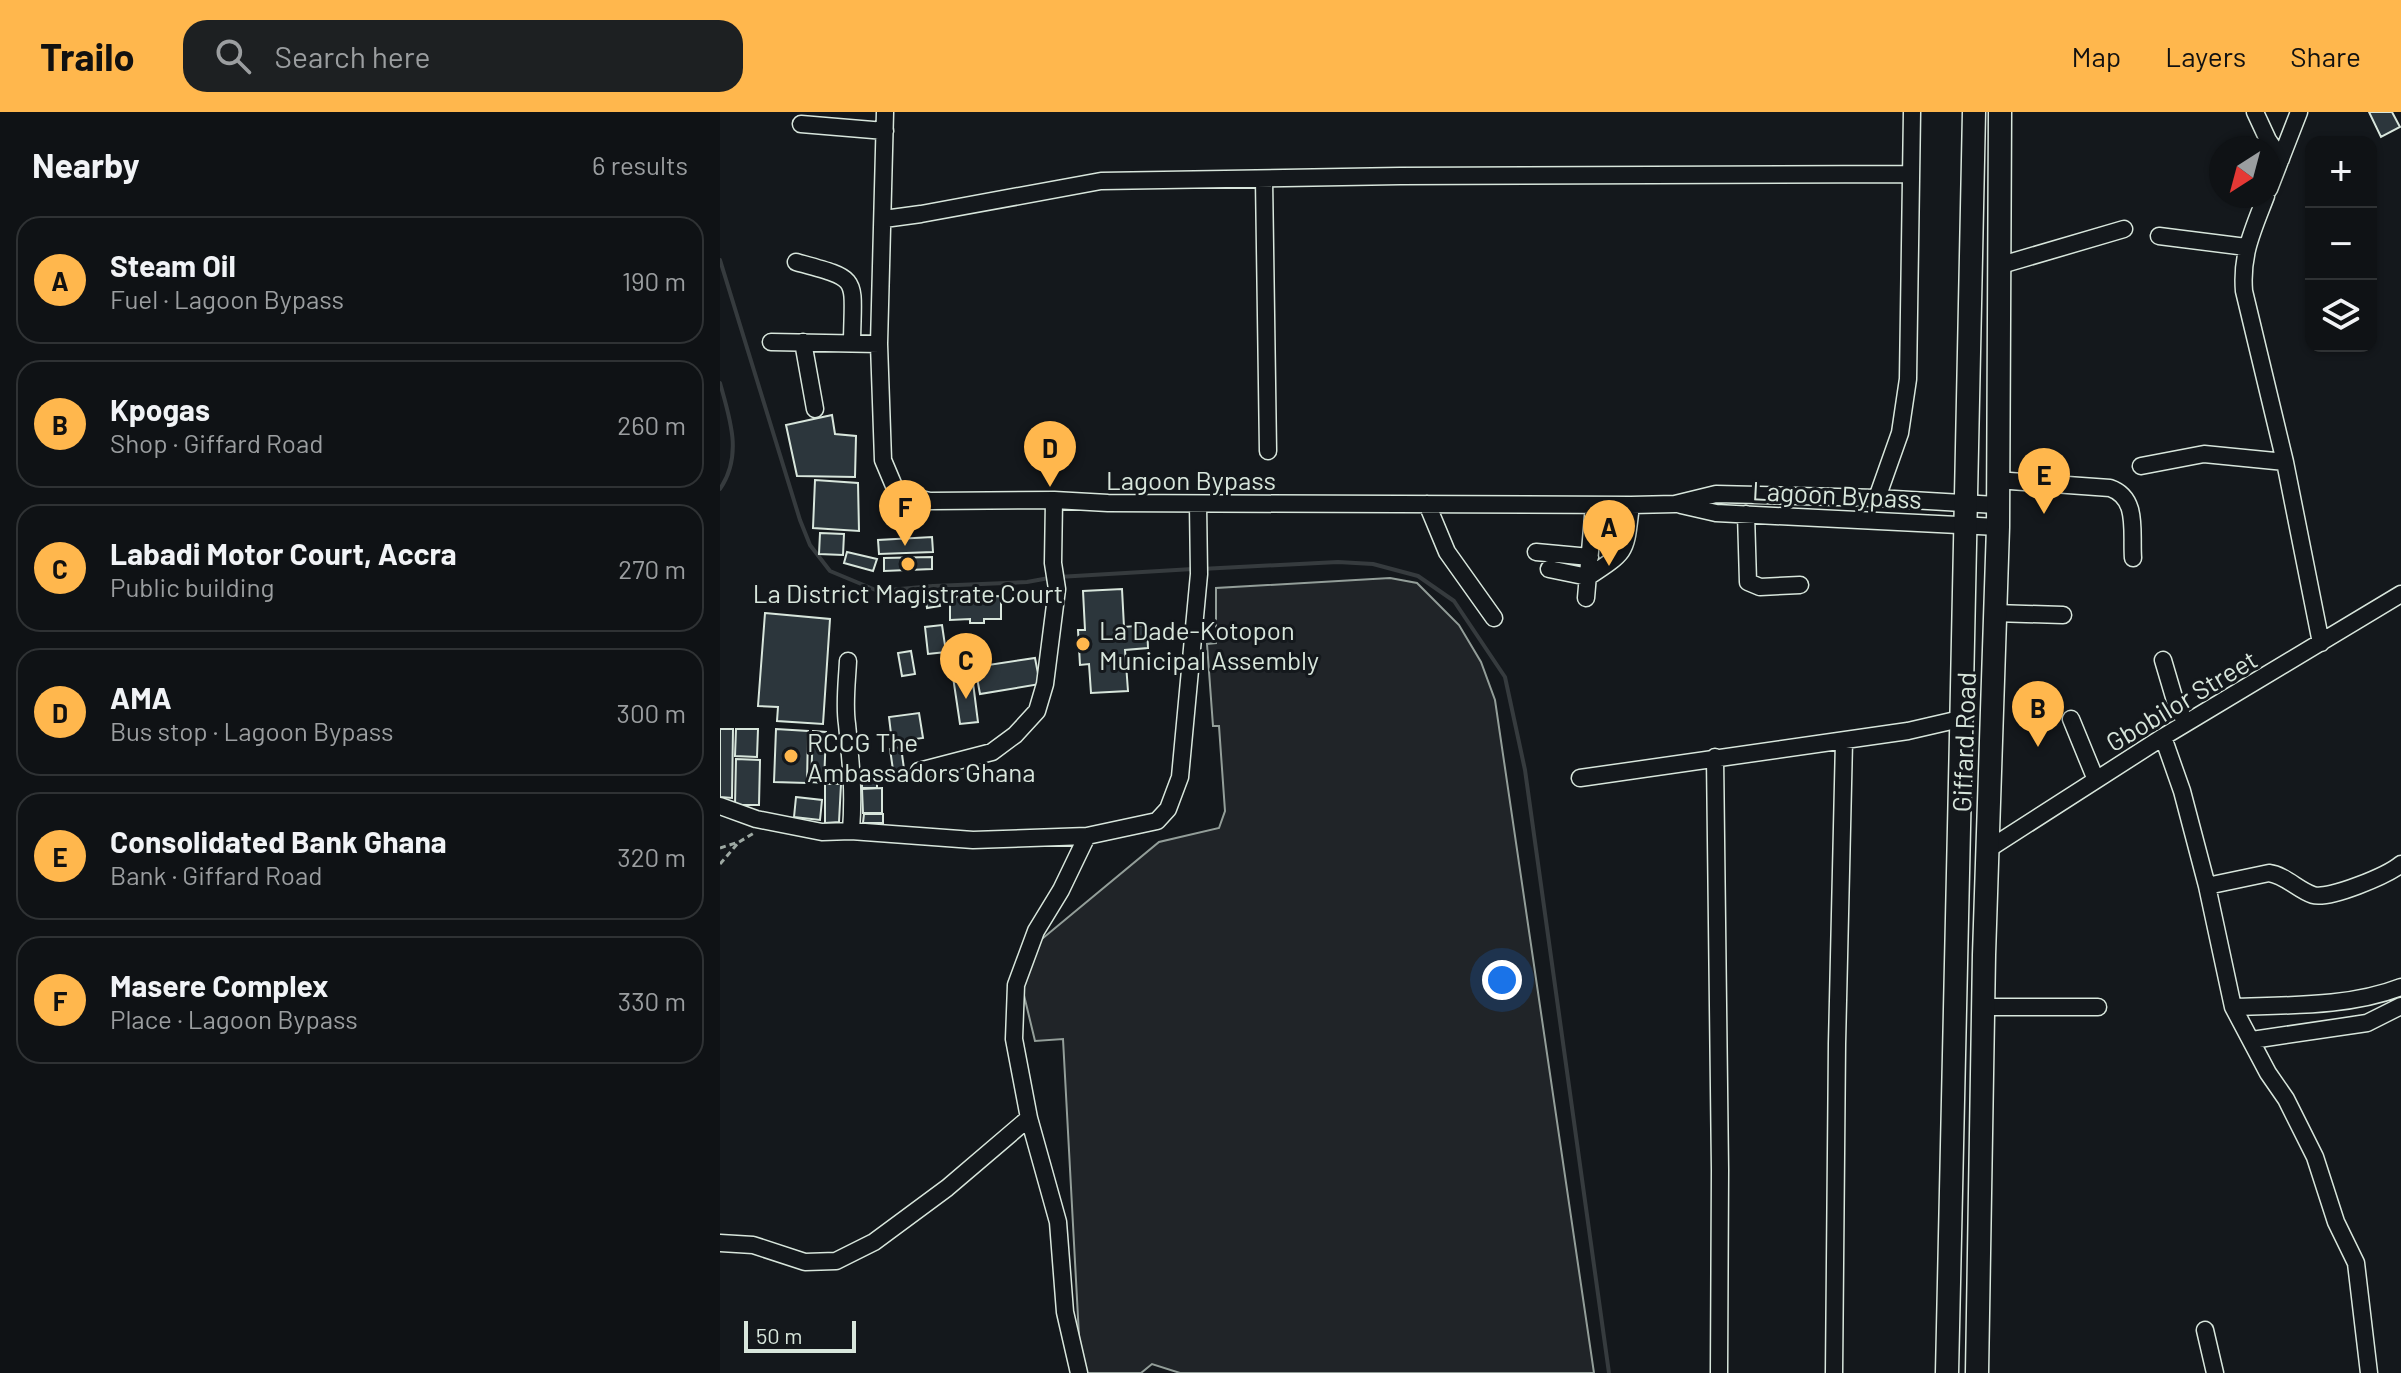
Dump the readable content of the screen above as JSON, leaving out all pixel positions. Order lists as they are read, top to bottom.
{
  "streets": {
    "main road": ["Giffard Road"],
    "street": ["Lagoon Bypass", "Gbobilor Street"]
  },
  "crossings": [
    ["Lagoon Bypass", "Giffard Road"],
    ["Gbobilor Street", "Giffard Road"]
  ],
  "places": ["La District Magistrate Court", "La Dade-Kotopon Municipal Assembly", "RCCG The Ambassadors Ghana"],
  "scale_bar": "50 m",
  "north": "bottom left",
  "page": {
    "header": "Trailo",
    "search": "Search here",
    "nav": ["Map", "Layers", "Share"],
    "heading": ["Nearby", "6 results"],
    "map_buttons": ["+", "−"],
    "list": [
      {
        "mark": "A",
        "name": "Steam Oil",
        "note": "Fuel · Lagoon Bypass",
        "value": "190 m"
      },
      {
        "mark": "B",
        "name": "Kpogas",
        "note": "Shop · Giffard Road",
        "value": "260 m"
      },
      {
        "mark": "C",
        "name": "Labadi Motor Court, Accra",
        "note": "Public building",
        "value": "270 m"
      },
      {
        "mark": "D",
        "name": "AMA",
        "note": "Bus stop · Lagoon Bypass",
        "value": "300 m"
      },
      {
        "mark": "E",
        "name": "Consolidated Bank Ghana",
        "note": "Bank · Giffard Road",
        "value": "320 m"
      },
      {
        "mark": "F",
        "name": "Masere Complex",
        "note": "Place · Lagoon Bypass",
        "value": "330 m"
      }
    ],
    "pins": [
      "D",
      "E",
      "F",
      "A",
      "C",
      "B"
    ],
    "scale": "50 m"
  }
}
